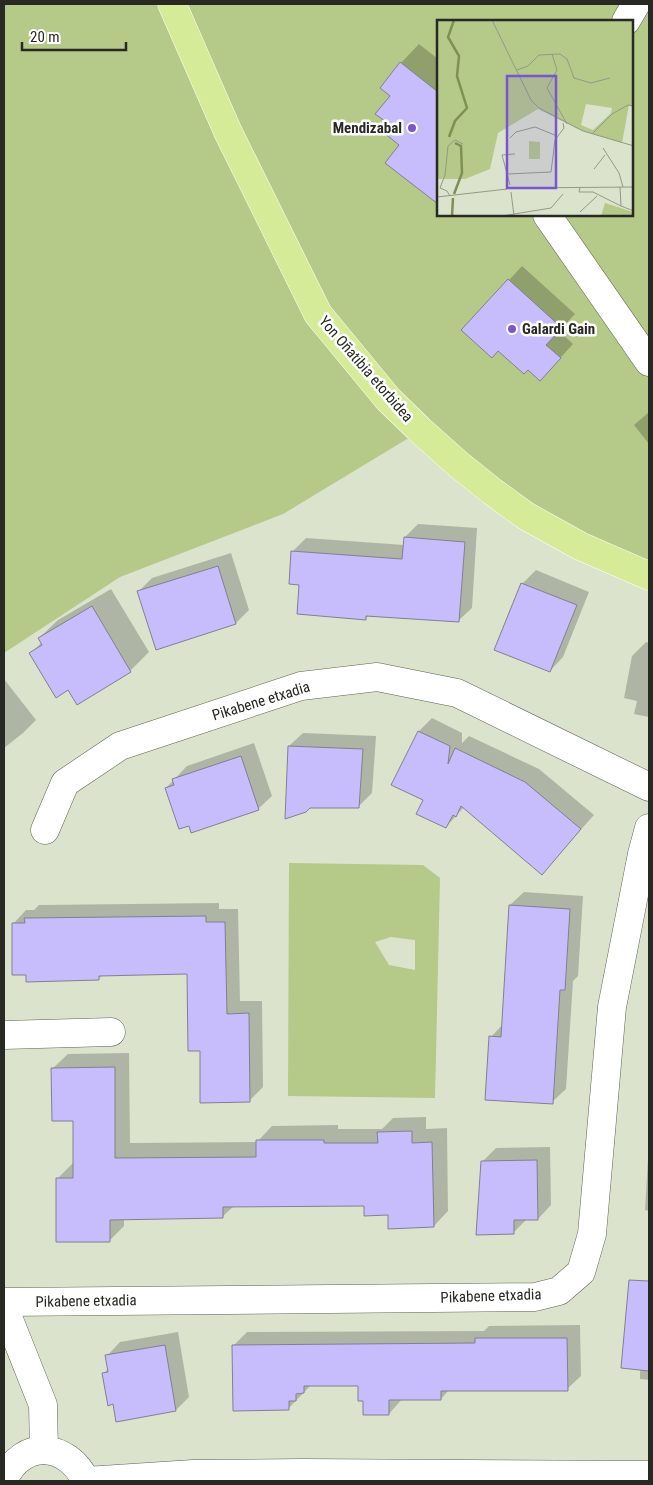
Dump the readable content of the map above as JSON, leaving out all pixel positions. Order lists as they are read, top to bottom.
{
  "streets": {
    "main road": ["Yon Oñatibia etorbidea"],
    "street": ["Pikabene etxadia"]
  },
  "places": ["Mendizabal", "Galardi Gain"],
  "scale_bar": "20 m"
}
